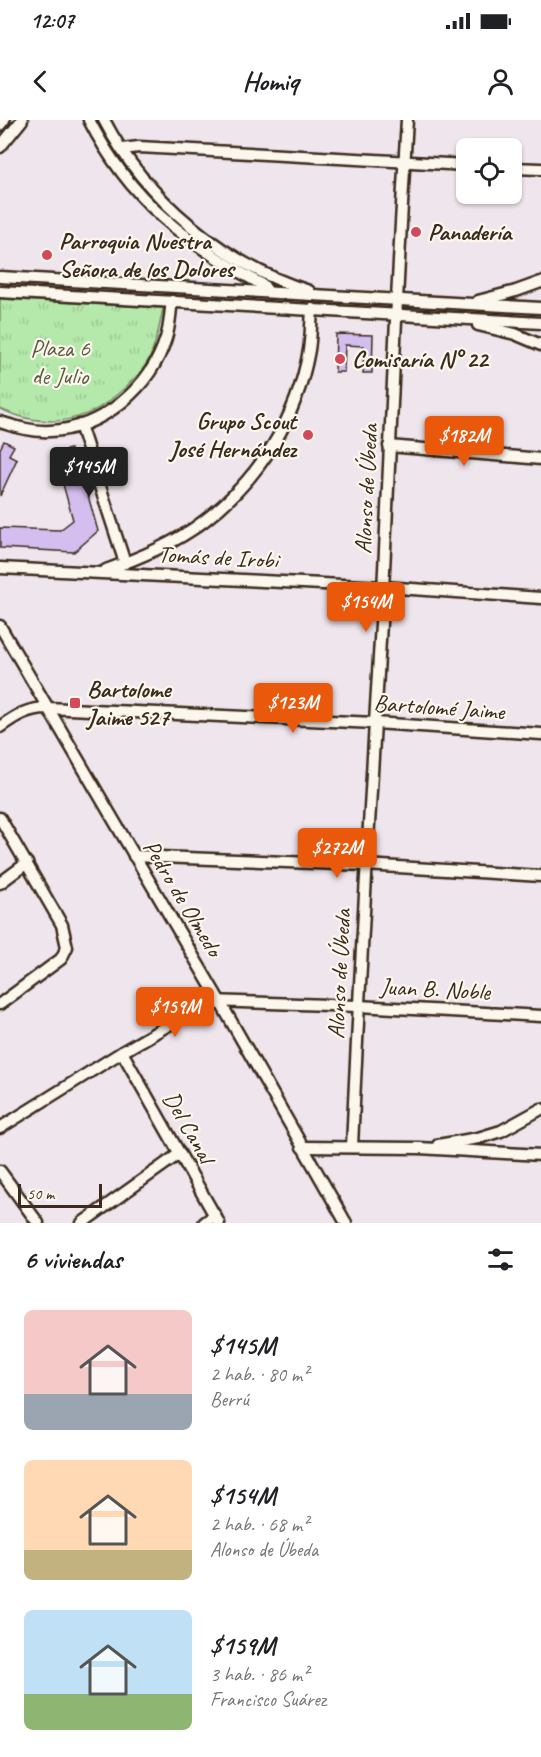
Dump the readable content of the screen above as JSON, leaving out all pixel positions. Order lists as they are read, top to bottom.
{
  "streets": {
    "street": [
      "Alonso de Úbeda",
      "Tomás de Irobi",
      "Bartolomé Jaime",
      "Pedro de Olmedo",
      "Juan B. Noble",
      "Del Canal"
    ]
  },
  "crossings": [
    ["Alonso de Úbeda", "Tomás de Irobi"],
    ["Alonso de Úbeda", "Bartolomé Jaime"],
    ["Alonso de Úbeda", "Juan B. Noble"],
    ["Bartolomé Jaime", "Pedro de Olmedo"],
    ["Pedro de Olmedo", "Juan B. Noble"]
  ],
  "parks": ["Plaza 6 de Julio"],
  "places": {
    "other": [
      "Panadería",
      "Parroquia Nuestra Señora de los Dolores",
      "Comisaría N° 22",
      "Grupo Scout José Hernández"
    ],
    "transit": ["Bartolome Jaime 527"]
  },
  "scale_bar": "50 m",
  "page": {
    "status": "12:07",
    "header": "Homiq",
    "price": [
      "$182M",
      "$145M",
      "$154M",
      "$123M",
      "$272M",
      "$159M"
    ],
    "scale": "50 m",
    "heading": "6 viviendas",
    "list": [
      {
        "name": "$145M",
        "note": "2 hab. · 80 m² · Berrú"
      },
      {
        "name": "$154M",
        "note": "2 hab. · 68 m² · Alonso de Úbeda"
      },
      {
        "name": "$159M",
        "note": "3 hab. · 86 m² · Francisco Suárez"
      }
    ]
  }
}
